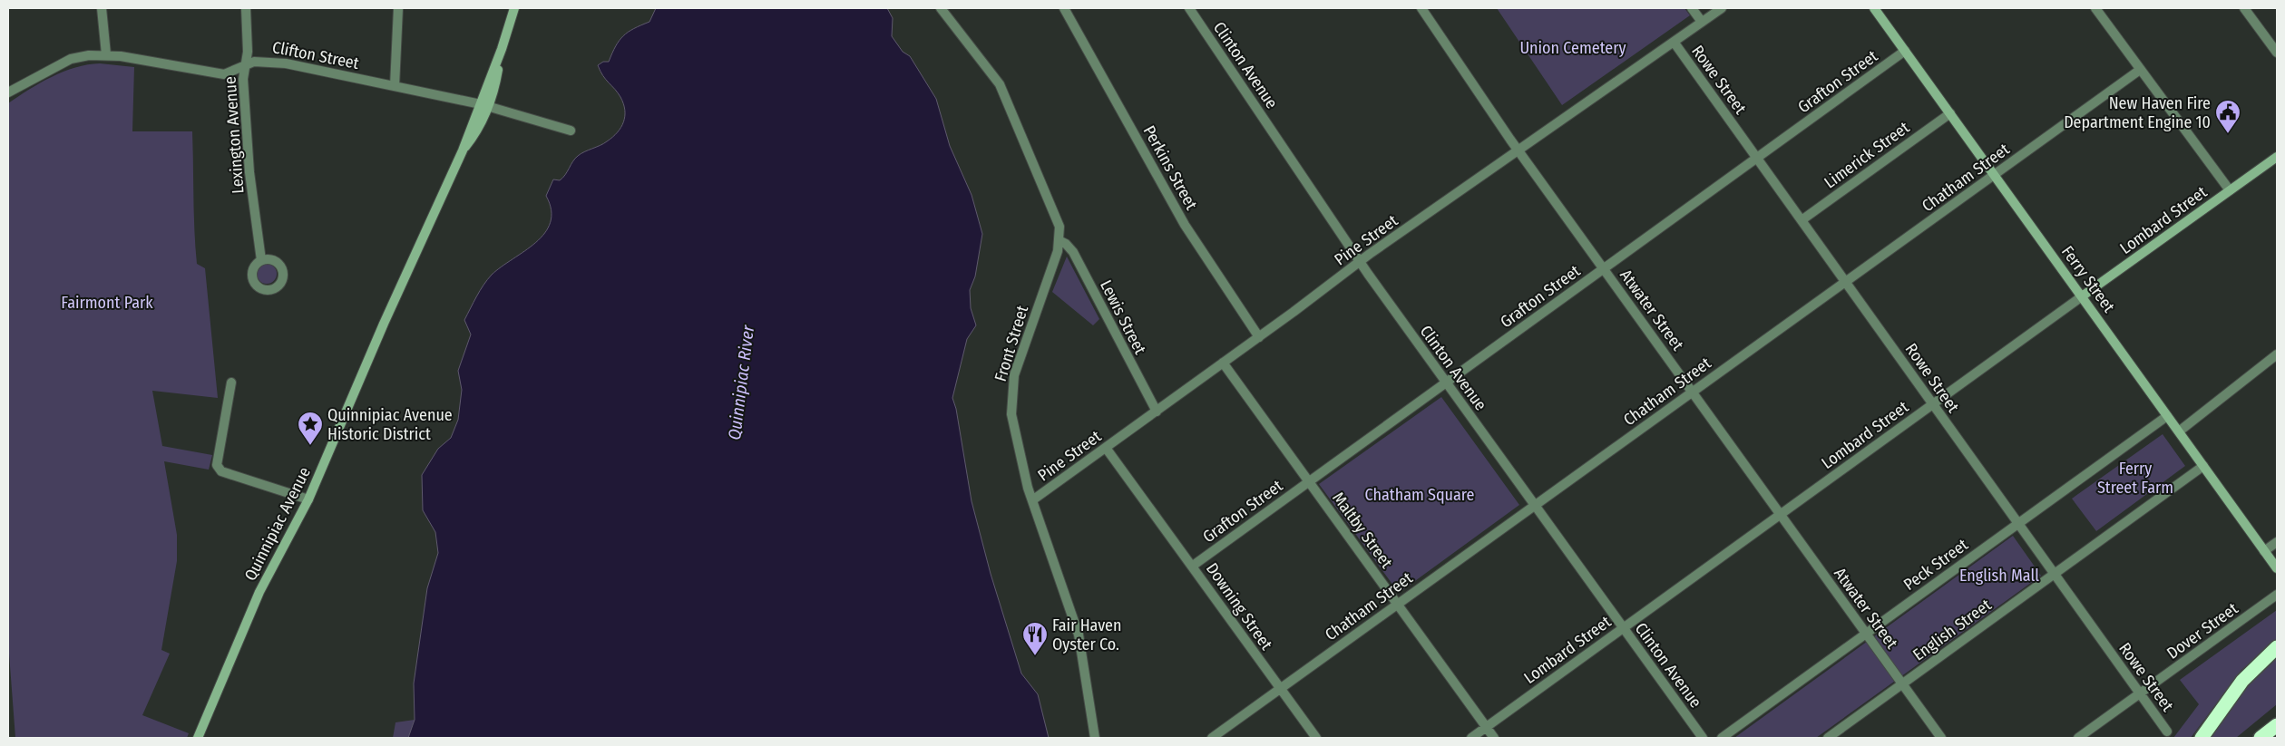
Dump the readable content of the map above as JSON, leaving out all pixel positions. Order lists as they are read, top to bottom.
{
  "streets": {
    "main road": ["Lombard Street", "Ferry Street", "Quinnipiac Avenue"],
    "street": [
      "Clifton Street",
      "Clinton Avenue",
      "Rowe Street",
      "Grafton Street",
      "Lexington Avenue",
      "Limerick Street",
      "Perkins Street",
      "Chatham Street",
      "Pine Street",
      "Atwater Street",
      "Lewis Street",
      "Front Street",
      "Maltby Street",
      "Peck Street",
      "Downing Street",
      "English Street",
      "Dover Street"
    ]
  },
  "crossings": [
    ["Clifton Street", "Lexington Avenue"],
    ["Clifton Street", "Quinnipiac Avenue"],
    ["Clinton Avenue", "Grafton Street"],
    ["Clinton Avenue", "Chatham Street"],
    ["Clinton Avenue", "Lombard Street"],
    ["Clinton Avenue", "Pine Street"],
    ["Rowe Street", "Grafton Street"],
    ["Rowe Street", "Limerick Street"],
    ["Rowe Street", "Chatham Street"],
    ["Rowe Street", "Lombard Street"],
    ["Rowe Street", "Pine Street"],
    ["Rowe Street", "Peck Street"],
    ["Rowe Street", "English Street"],
    ["Rowe Street", "Dover Street"],
    ["Grafton Street", "Ferry Street"],
    ["Grafton Street", "Atwater Street"],
    ["Grafton Street", "Maltby Street"],
    ["Grafton Street", "Downing Street"],
    ["Limerick Street", "Ferry Street"],
    ["Perkins Street", "Pine Street"],
    ["Chatham Street", "Ferry Street"],
    ["Chatham Street", "Atwater Street"],
    ["Chatham Street", "Maltby Street"],
    ["Chatham Street", "Downing Street"],
    ["Lombard Street", "Ferry Street"],
    ["Lombard Street", "Atwater Street"],
    ["Lombard Street", "Maltby Street"],
    ["Pine Street", "Atwater Street"],
    ["Pine Street", "Lewis Street"],
    ["Pine Street", "Front Street"],
    ["Pine Street", "Maltby Street"],
    ["Pine Street", "Downing Street"],
    ["Ferry Street", "Peck Street"],
    ["Ferry Street", "English Street"],
    ["Atwater Street", "Peck Street"],
    ["Atwater Street", "English Street"],
    ["Lewis Street", "Front Street"]
  ],
  "water": ["Quinnipiac River"],
  "parks": [
    "Union Cemetery",
    "Fairmont Park",
    "Ferry Street Farm",
    "Chatham Square",
    "English Mall"
  ],
  "places": {
    "public building": ["New Haven Fire Department Engine 10"],
    "place": ["Quinnipiac Avenue Historic District"],
    "restaurant": ["Fair Haven Oyster Co."]
  }
}
